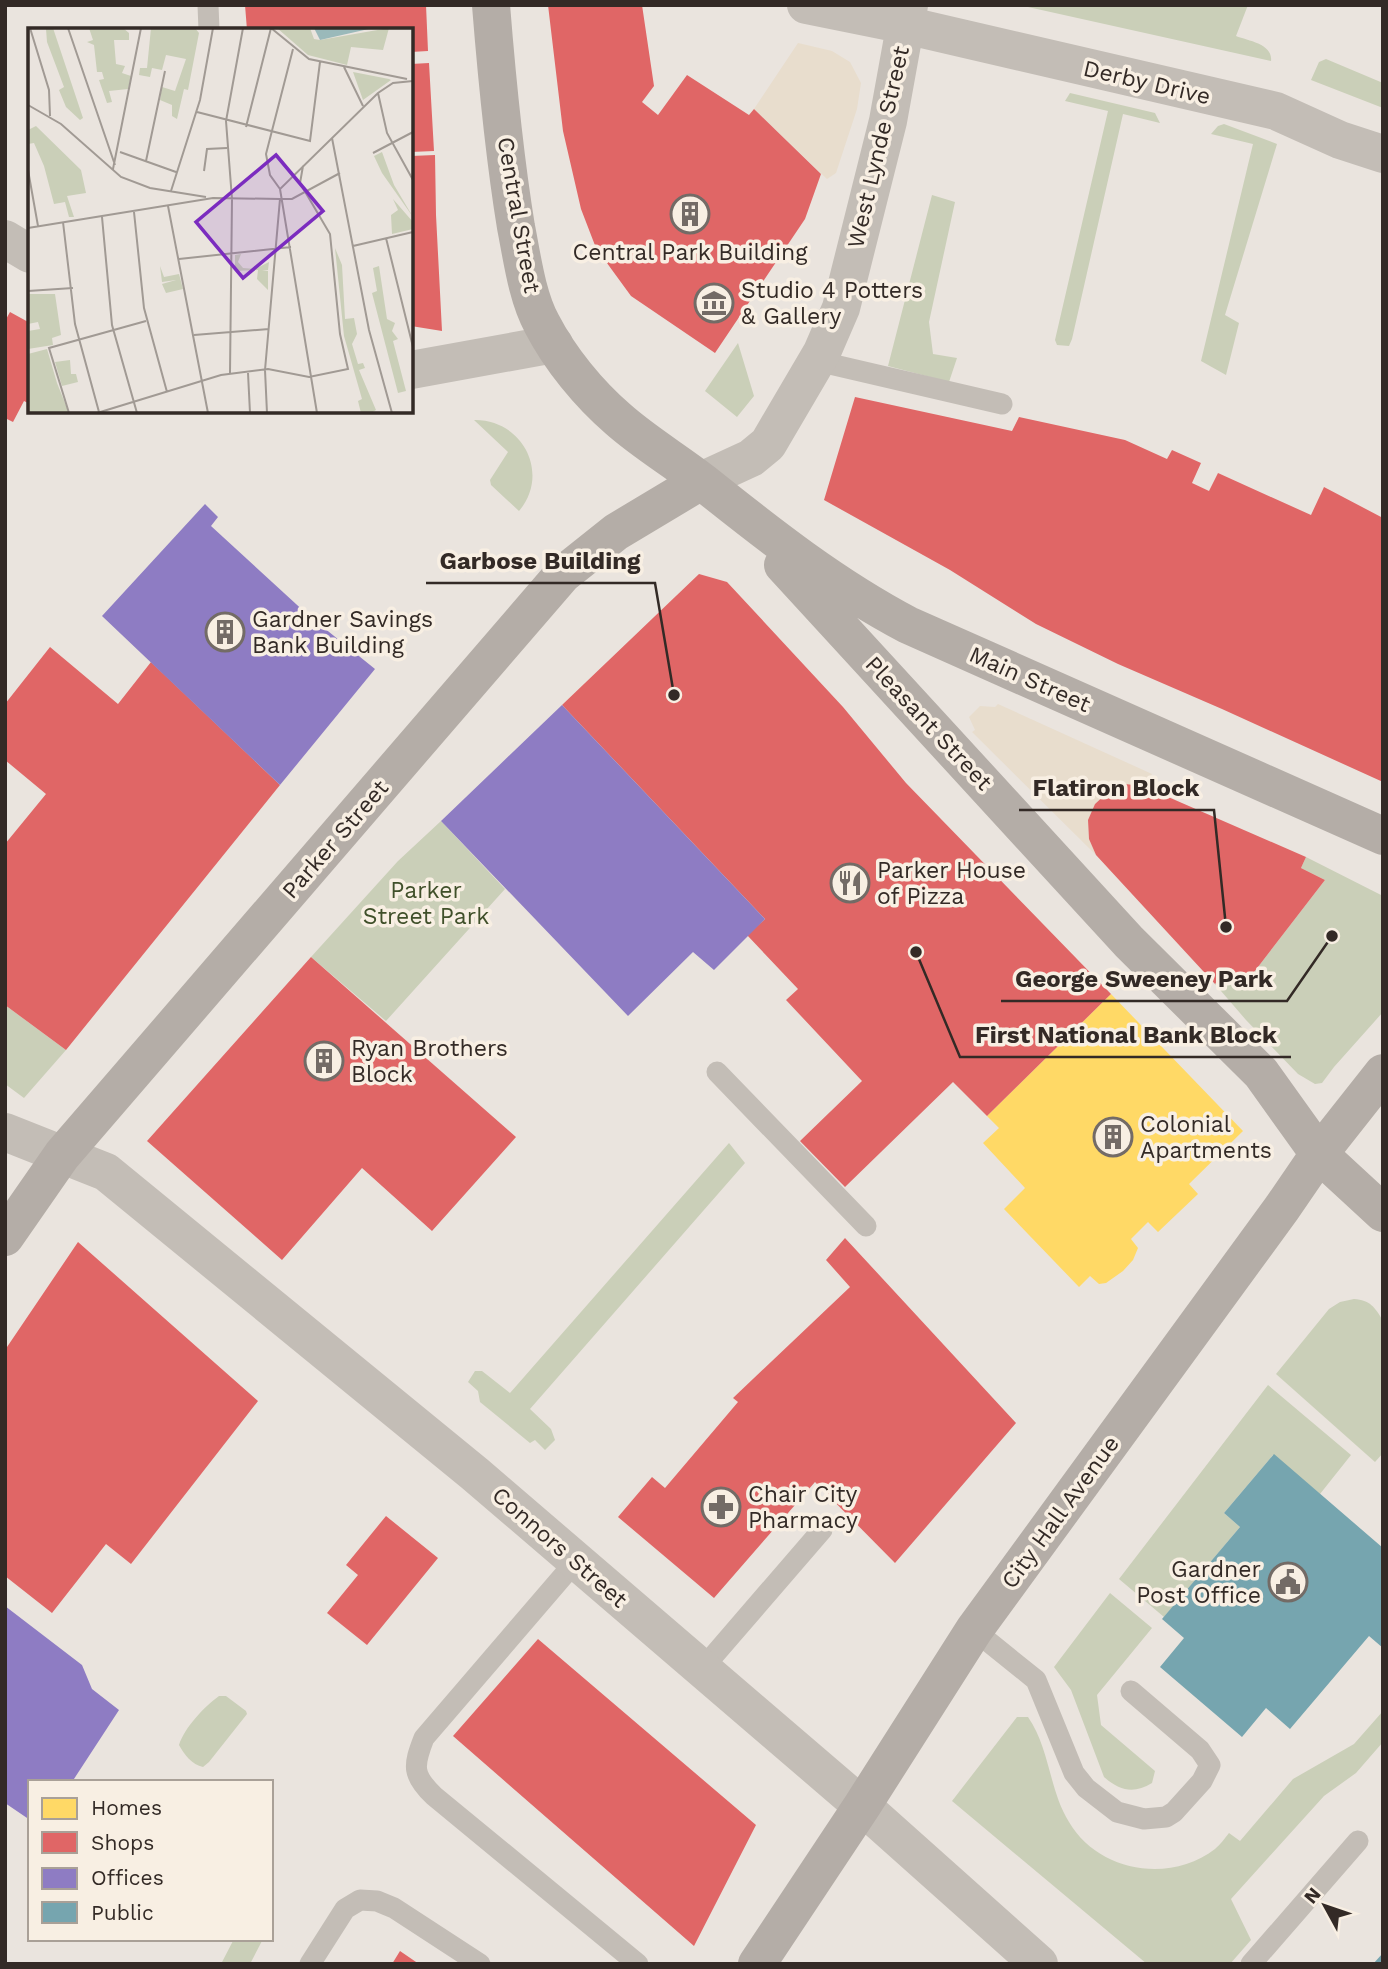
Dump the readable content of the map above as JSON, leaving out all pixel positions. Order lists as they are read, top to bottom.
{
  "streets": {
    "main road": [
      "Central Street",
      "Main Street",
      "Pleasant Street",
      "Parker Street",
      "City Hall Avenue"
    ],
    "street": ["Derby Drive", "West Lynde Street", "Connors Street"]
  },
  "crossings": [
    ["Derby Drive", "West Lynde Street"],
    ["West Lynde Street", "Central Street"],
    ["West Lynde Street", "Main Street"],
    ["West Lynde Street", "Pleasant Street"],
    ["West Lynde Street", "Parker Street"],
    ["Central Street", "Main Street"],
    ["Central Street", "Pleasant Street"],
    ["Central Street", "Parker Street"],
    ["Main Street", "Pleasant Street"],
    ["Main Street", "Parker Street"],
    ["Pleasant Street", "Parker Street"],
    ["Pleasant Street", "City Hall Avenue"],
    ["Parker Street", "Connors Street"],
    ["City Hall Avenue", "Connors Street"]
  ],
  "parks": ["Parker Street Park"],
  "places": {
    "building": [
      "Central Park Building",
      "Gardner Savings Bank Building",
      "Ryan Brothers Block",
      "Colonial Apartments"
    ],
    "museum": ["Studio 4 Potters & Gallery"],
    "other": [
      "Garbose Building",
      "Flatiron Block",
      "George Sweeney Park",
      "First National Bank Block"
    ],
    "restaurant": ["Parker House of Pizza"],
    "pharmacy": ["Chair City Pharmacy"],
    "public building": ["Gardner Post Office"]
  },
  "legend": [
    "Homes",
    "Shops",
    "Offices",
    "Public"
  ],
  "north": "top left"
}
